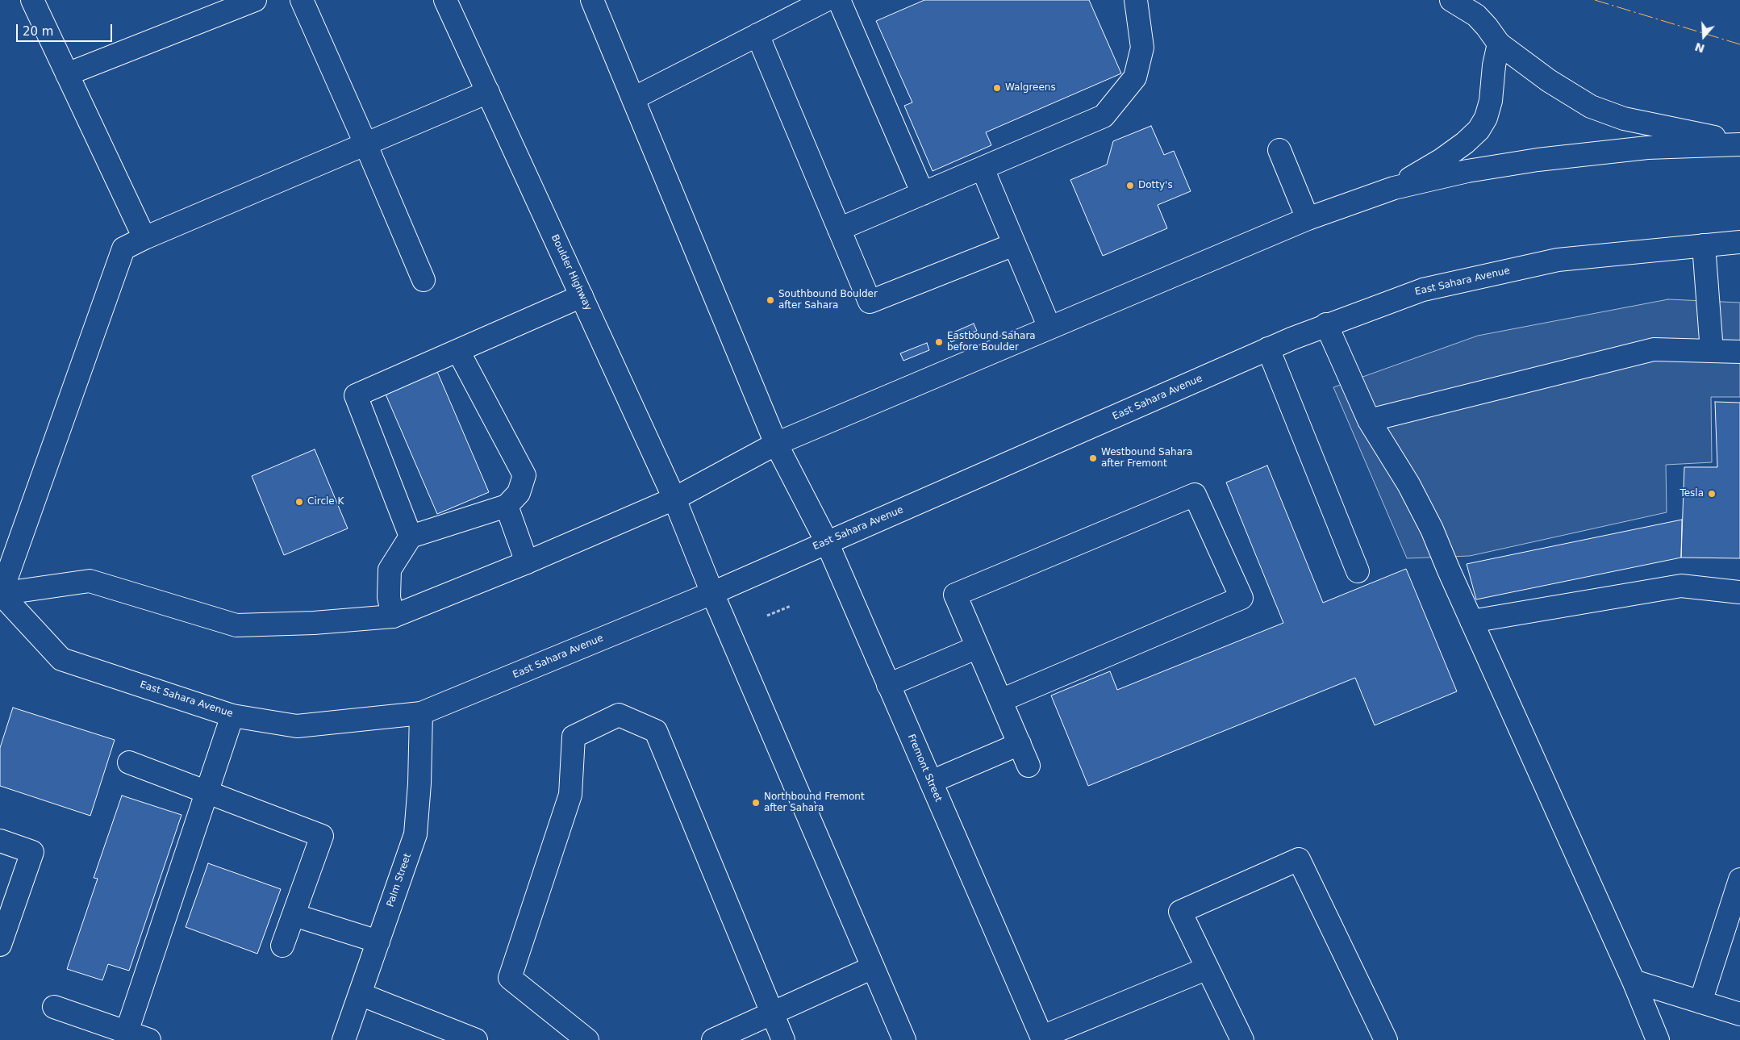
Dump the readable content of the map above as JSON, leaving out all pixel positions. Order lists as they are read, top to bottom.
{
  "streets": {
    "main road": [
      "Boulder Highway",
      "East Sahara Avenue",
      "Fremont Street",
      "Palm Street"
    ]
  },
  "crossings": [
    ["Boulder Highway", "East Sahara Avenue"],
    ["East Sahara Avenue", "Fremont Street"],
    ["East Sahara Avenue", "Palm Street"]
  ],
  "places": [
    "Walgreens",
    "Dotty's",
    "Southbound Boulder after Sahara",
    "Eastbound Sahara before Boulder",
    "Westbound Sahara after Fremont",
    "Tesla",
    "Circle K",
    "Northbound Fremont after Sahara"
  ],
  "scale_bar": "20 m",
  "north": "bottom"
}
